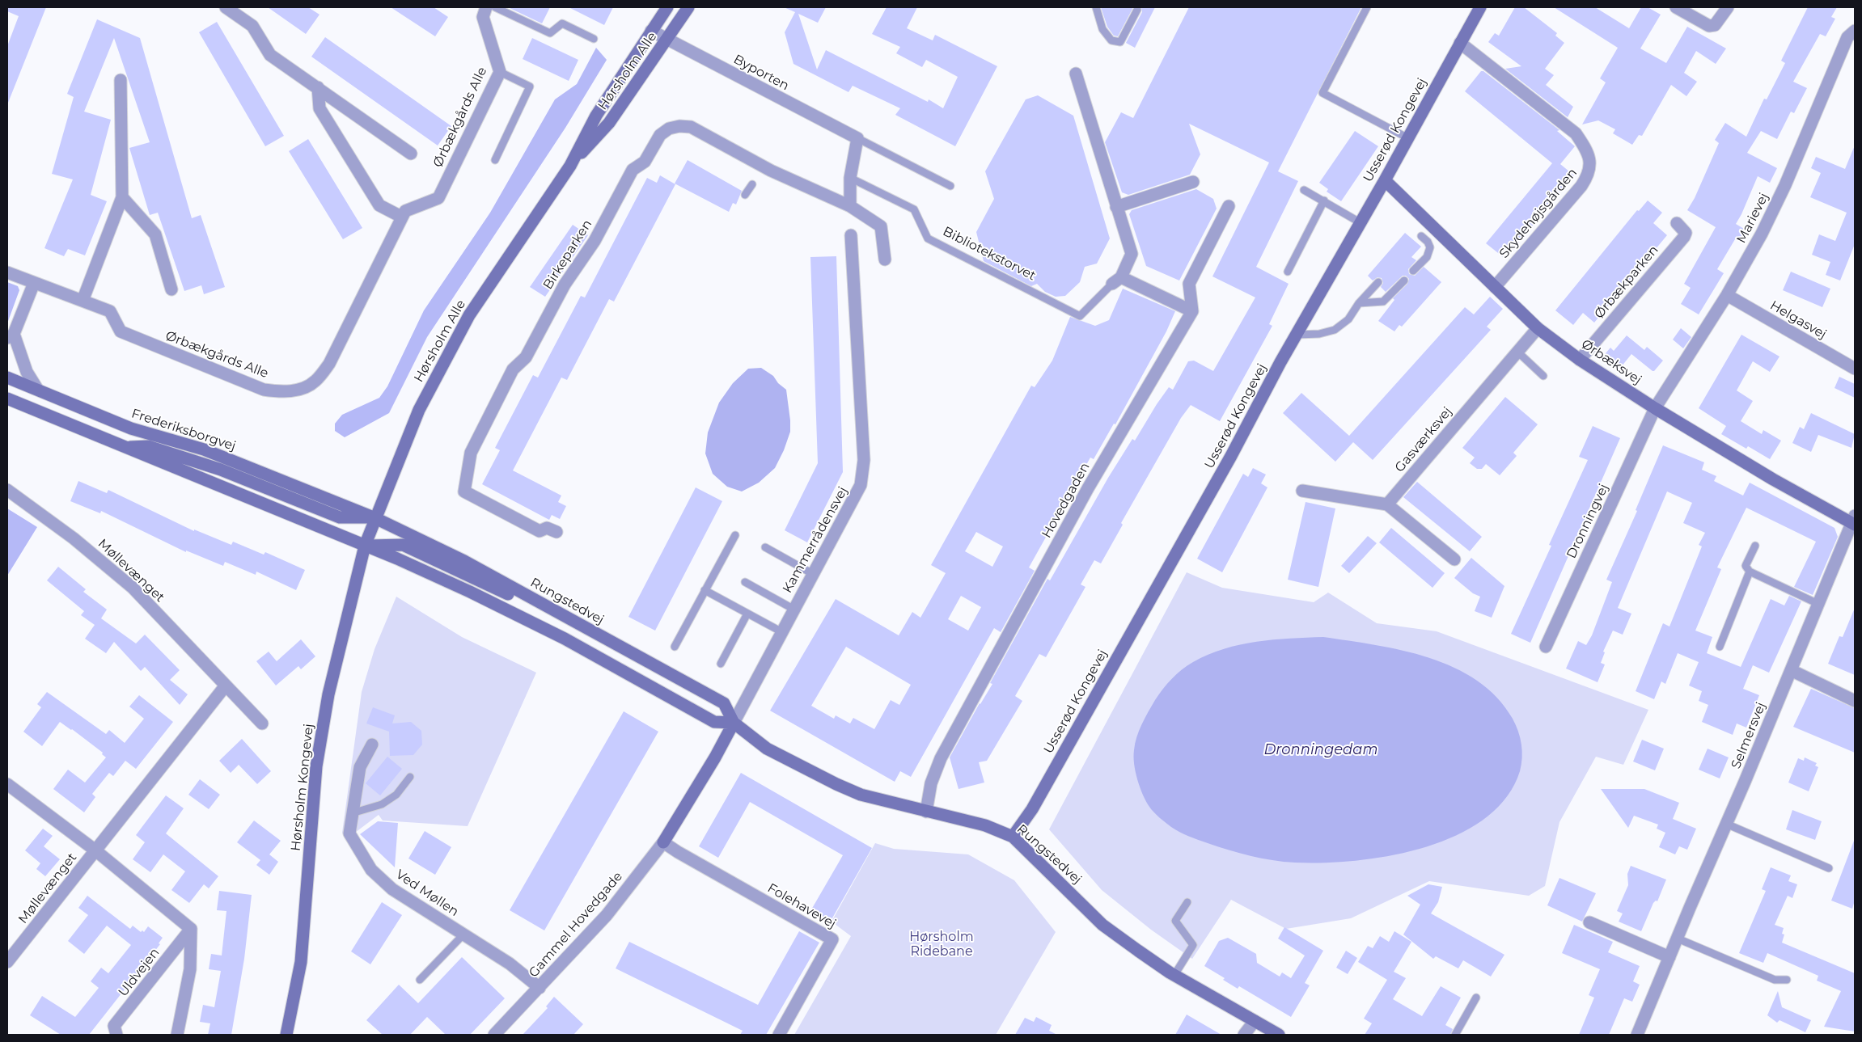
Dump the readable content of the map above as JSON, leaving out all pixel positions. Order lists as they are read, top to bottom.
{
  "streets": {
    "main road": [
      "Hørsholm Alle",
      "Usserød Kongevej",
      "Ørbæksvej",
      "Frederiksborgvej",
      "Rungstedvej",
      "Hørsholm Kongevej",
      "Gammel Hovedgade"
    ],
    "street": [
      "Byporten",
      "Ørbækgårds Alle",
      "Skydehøjsgården",
      "Marievej",
      "Bibliotekstorvet",
      "Birkeparken",
      "Ørbækparken",
      "Helgasvej",
      "Gasværksvej",
      "Hovedgaden",
      "Dronningvej",
      "Kammerrådensvej",
      "Møllevænget",
      "Selmersvej",
      "Ved Møllen",
      "Folehavevej",
      "Uldvejen"
    ]
  },
  "crossings": [
    ["Hørsholm Alle", "Byporten"],
    ["Hørsholm Alle", "Frederiksborgvej"],
    ["Hørsholm Alle", "Rungstedvej"],
    ["Hørsholm Alle", "Hørsholm Kongevej"],
    ["Usserød Kongevej", "Skydehøjsgården"],
    ["Usserød Kongevej", "Ørbæksvej"],
    ["Usserød Kongevej", "Rungstedvej"],
    ["Skydehøjsgården", "Ørbæksvej"],
    ["Marievej", "Helgasvej"],
    ["Marievej", "Ørbæksvej"],
    ["Marievej", "Dronningvej"],
    ["Ørbækparken", "Ørbæksvej"],
    ["Ørbæksvej", "Gasværksvej"],
    ["Ørbæksvej", "Dronningvej"],
    ["Ørbæksvej", "Selmersvej"],
    ["Frederiksborgvej", "Rungstedvej"],
    ["Hovedgaden", "Rungstedvej"],
    ["Kammerrådensvej", "Rungstedvej"],
    ["Kammerrådensvej", "Gammel Hovedgade"],
    ["Rungstedvej", "Gammel Hovedgade"],
    ["Ved Møllen", "Gammel Hovedgade"],
    ["Folehavevej", "Gammel Hovedgade"]
  ],
  "water": ["Dronningedam"],
  "parks": ["Hørsholm Ridebane"]
}
